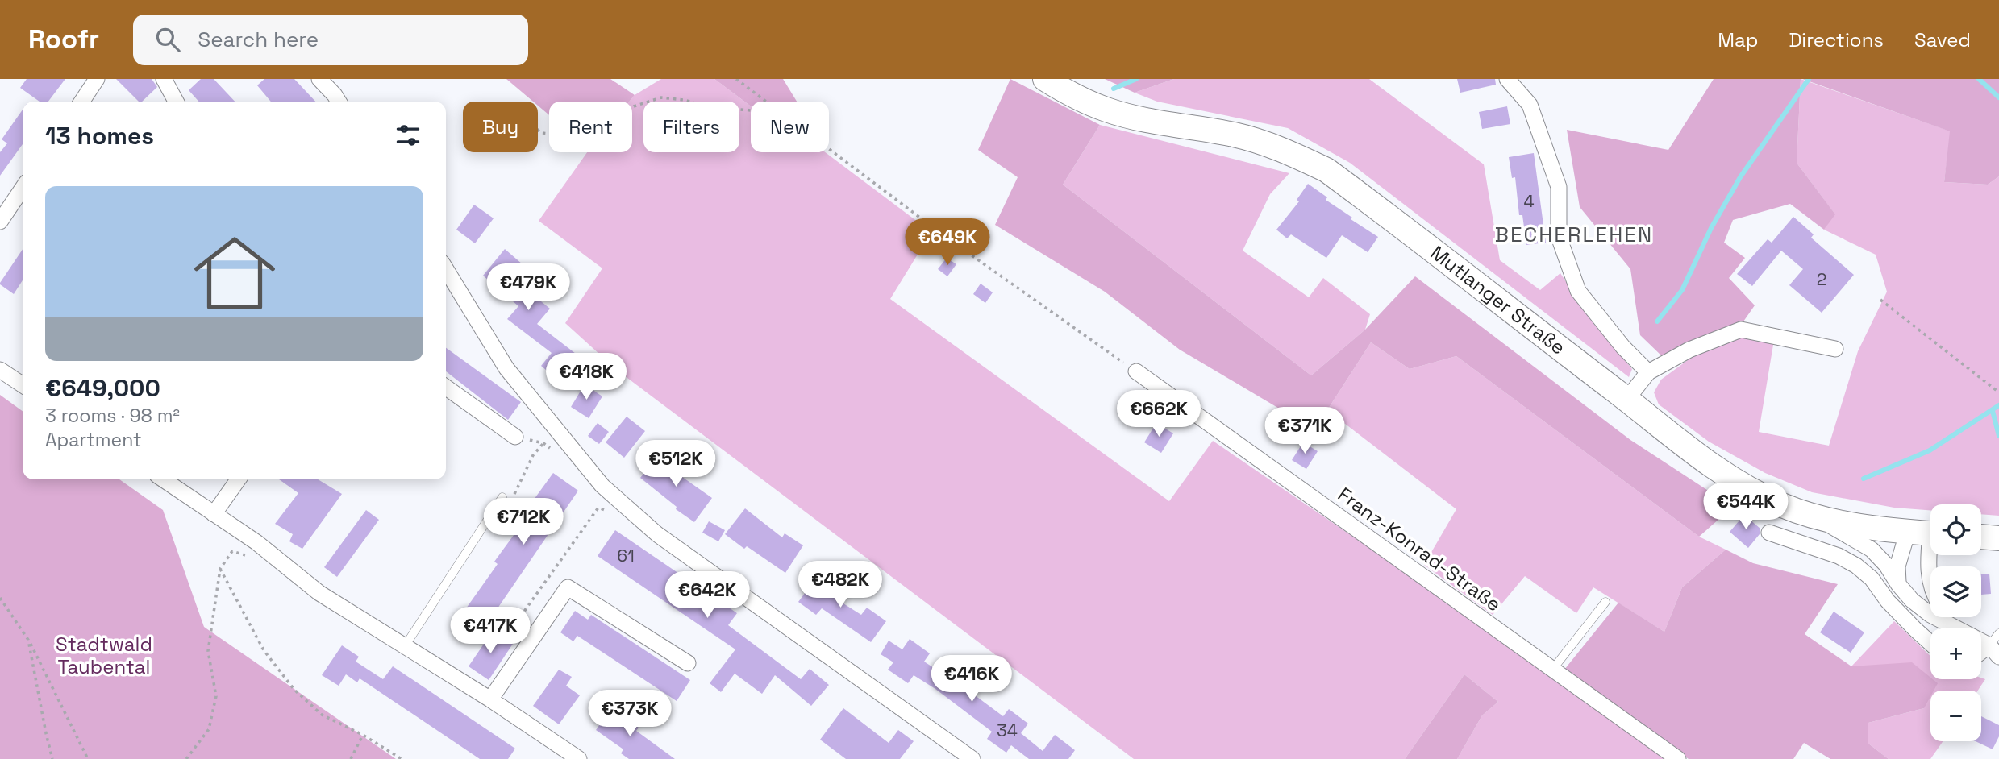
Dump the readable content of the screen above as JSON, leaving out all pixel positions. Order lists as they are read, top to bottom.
{
  "streets": {
    "main road": ["Mutlanger Straße"],
    "street": ["Franz-Konrad-Straße"]
  },
  "districts": ["BECHERLEHEN"],
  "parks": ["Stadtwald Taubental"],
  "house_numbers": [
    "4",
    "2",
    "61",
    "34"
  ],
  "page": {
    "header": "Roofr",
    "search": "Search here",
    "nav": ["Map", "Directions", "Saved"],
    "chip": [
      "Buy",
      "Rent",
      "Filters",
      "New"
    ],
    "heading": "13 homes",
    "list": [
      {
        "name": "€649,000",
        "note": "3 rooms · 98 m² · Apartment"
      }
    ],
    "price": [
      "€649K",
      "€479K",
      "€418K",
      "€662K",
      "€371K",
      "€512K",
      "€544K",
      "€712K",
      "€482K",
      "€642K",
      "€417K",
      "€416K",
      "€373K"
    ],
    "map_buttons": ["+", "−"]
  }
}
